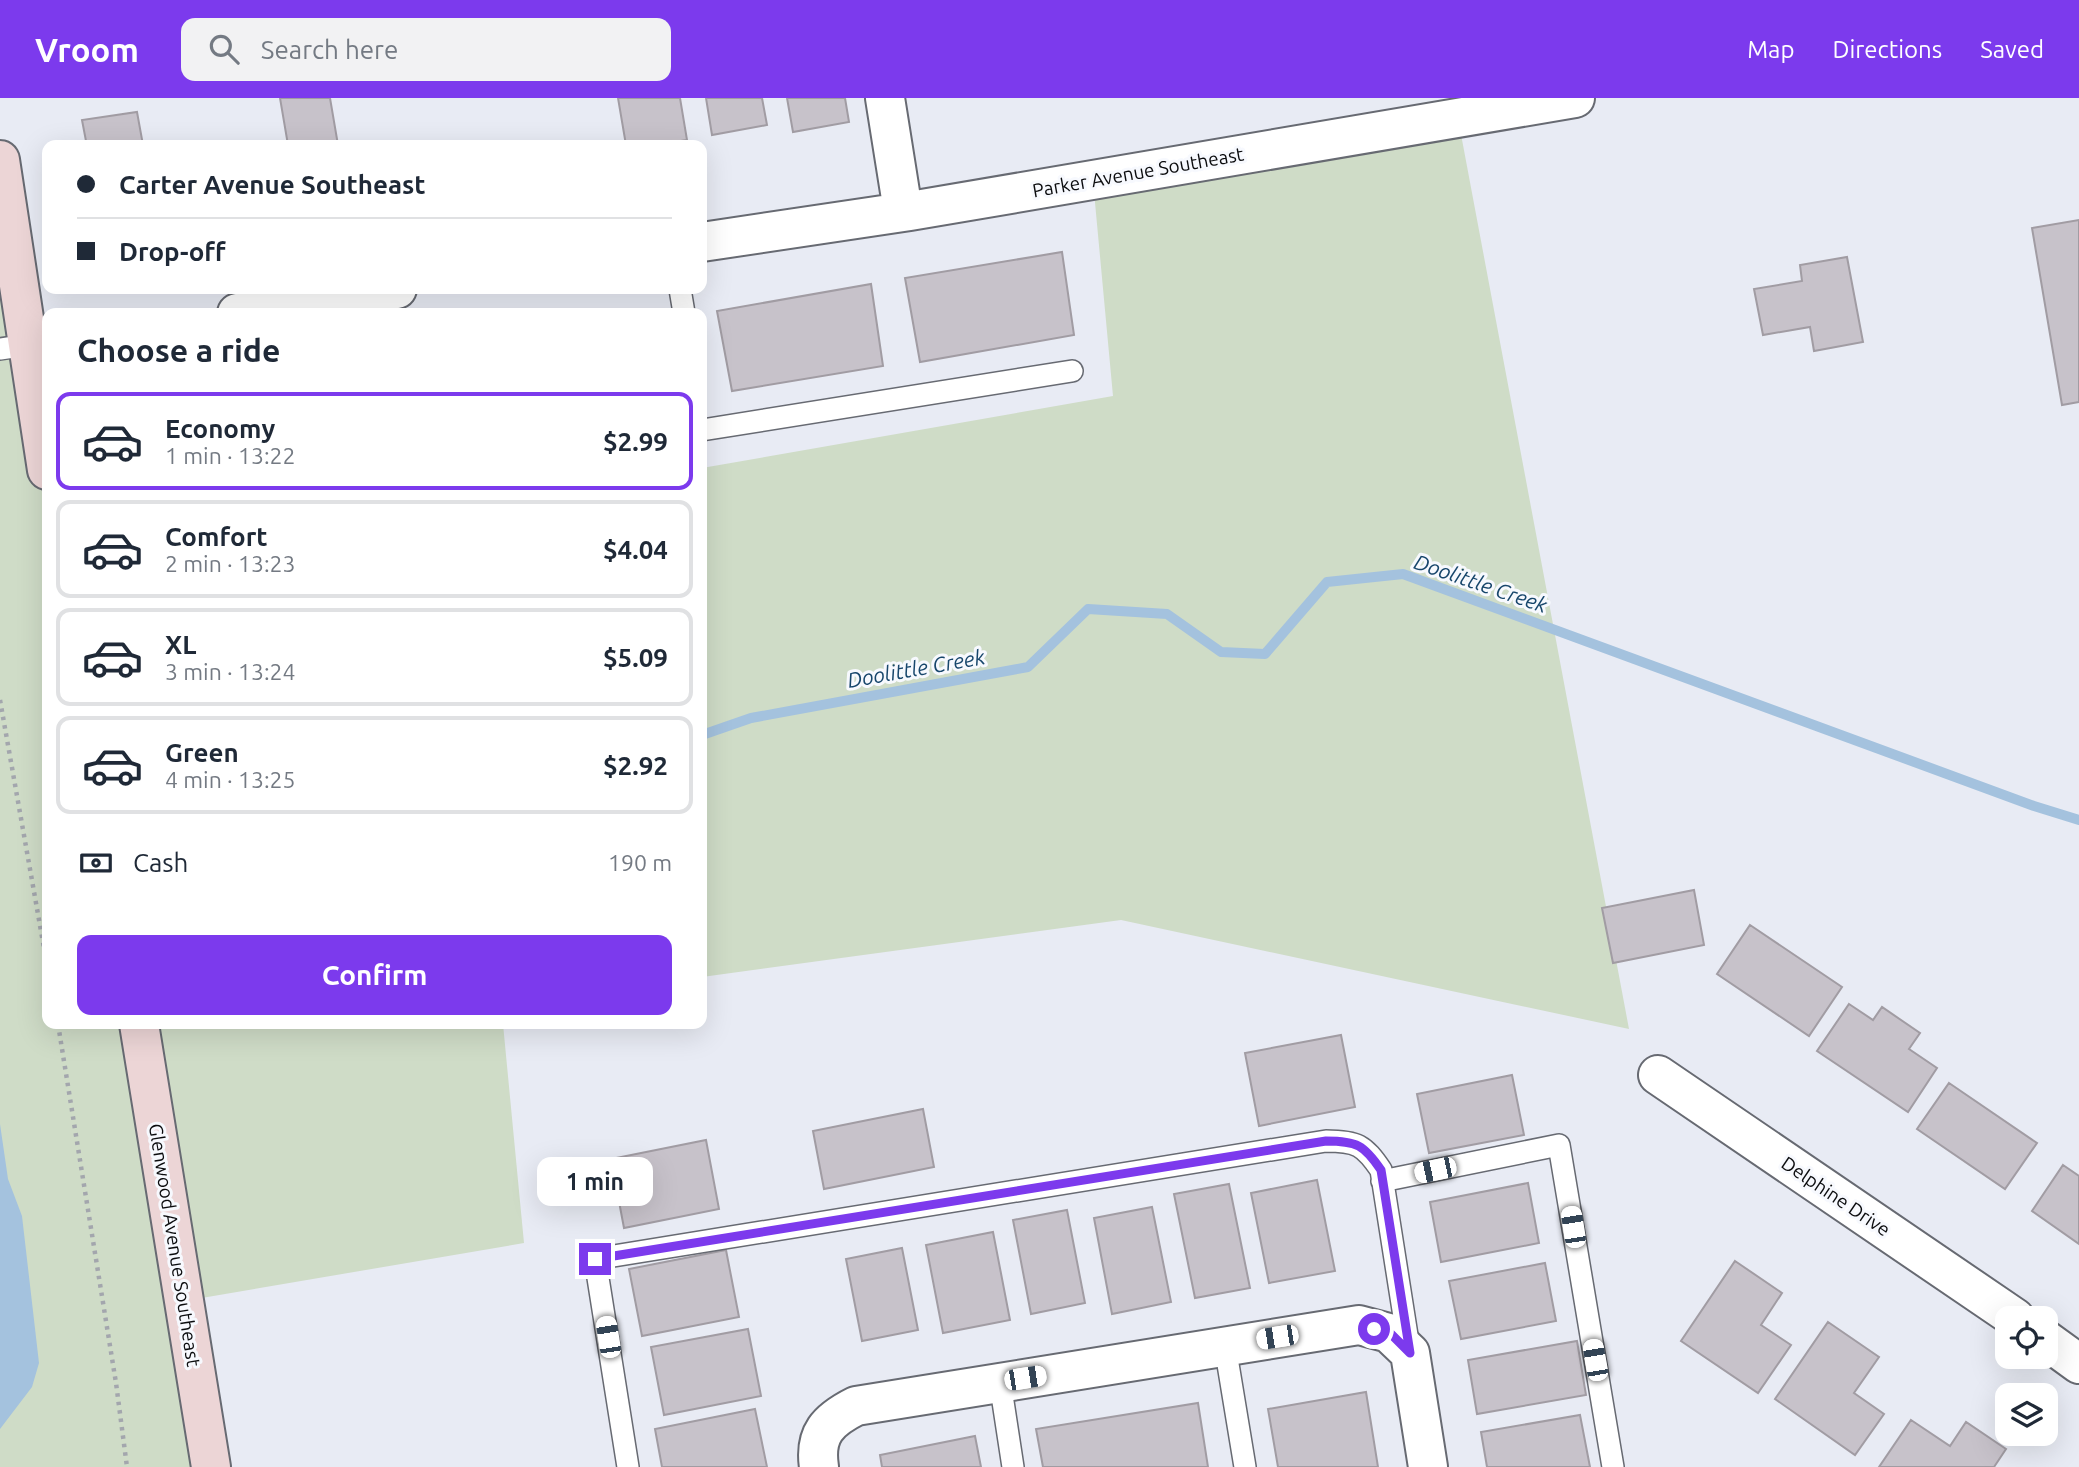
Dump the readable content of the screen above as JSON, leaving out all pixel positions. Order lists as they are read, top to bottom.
{
  "streets": {
    "main road": ["Glenwood Avenue Southeast"],
    "street": ["Parker Avenue Southeast", "Delphine Drive"]
  },
  "water": ["Doolittle Creek"],
  "page": {
    "header": "Vroom",
    "search": "Search here",
    "nav": ["Map", "Directions", "Saved"],
    "banner": ["Carter Avenue Southeast", "Drop-off"],
    "heading": "Choose a ride",
    "list": [
      {
        "name": "Economy",
        "note": "1 min · 13:22",
        "value": "$2.99"
      },
      {
        "name": "Comfort",
        "note": "2 min · 13:23",
        "value": "$4.04"
      },
      {
        "name": "XL",
        "note": "3 min · 13:24",
        "value": "$5.09"
      },
      {
        "name": "Green",
        "note": "4 min · 13:25",
        "value": "$2.92"
      }
    ],
    "pay": ["Cash", "190 m"],
    "buttons": "Confirm",
    "bubble": "1 min"
  }
}
